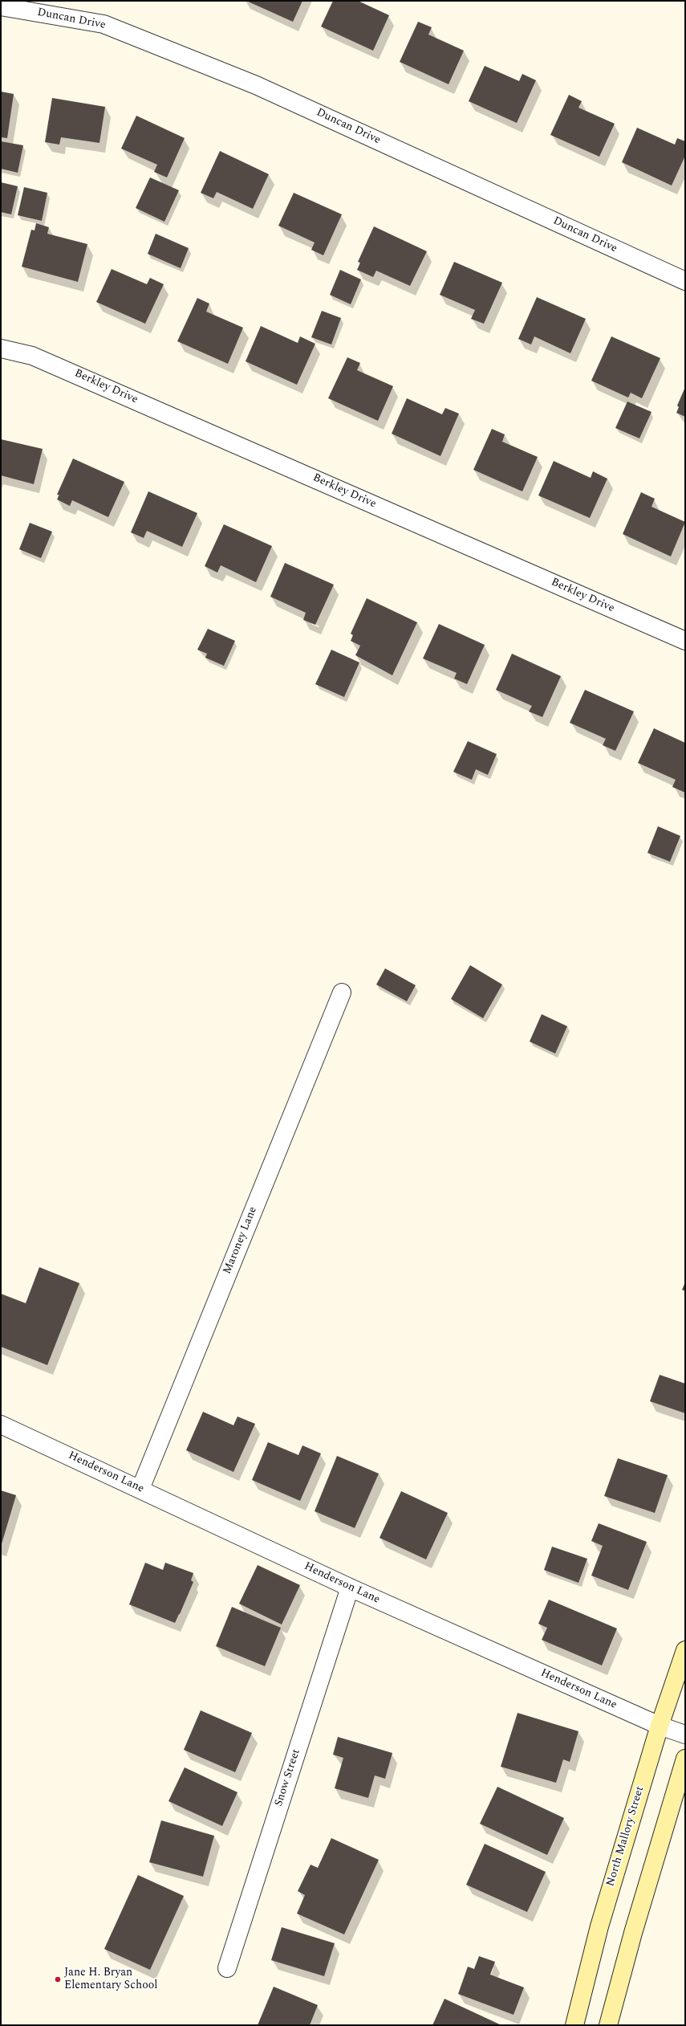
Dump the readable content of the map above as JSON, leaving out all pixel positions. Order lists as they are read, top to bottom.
{
  "streets": {
    "main road": ["North Mallory Street"],
    "street": [
      "Duncan Drive",
      "Berkley Drive",
      "Maroney Lane",
      "Henderson Lane",
      "Snow Street"
    ]
  },
  "crossings": [
    ["Maroney Lane", "Henderson Lane"],
    ["Henderson Lane", "Snow Street"],
    ["Henderson Lane", "North Mallory Street"]
  ],
  "places": ["Jane H. Bryan Elementary School"]
}
